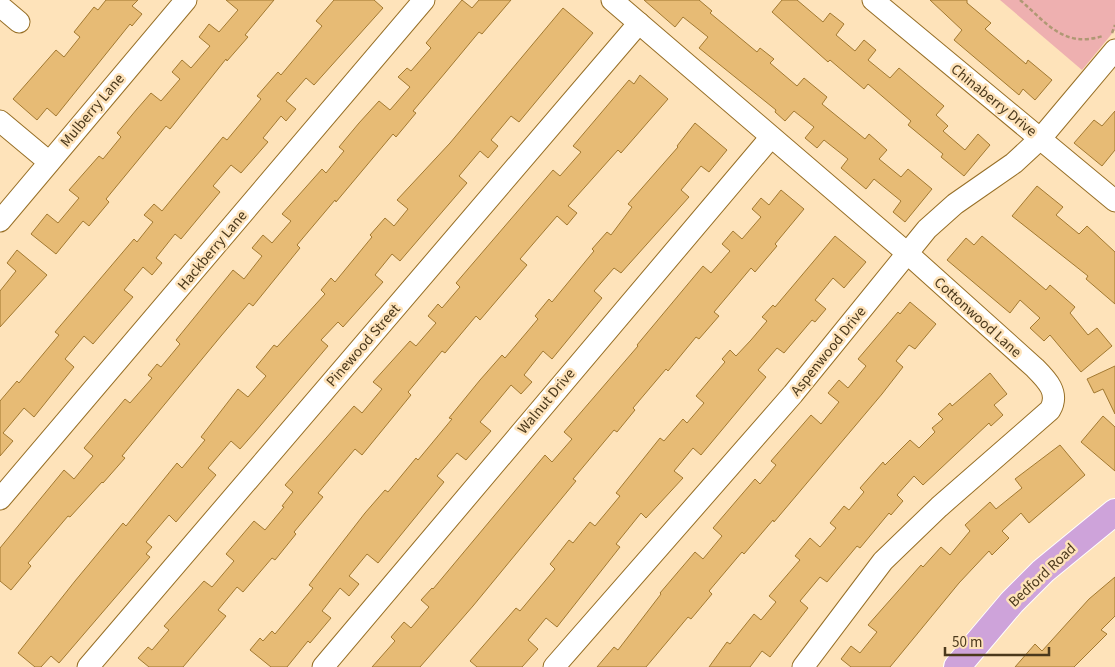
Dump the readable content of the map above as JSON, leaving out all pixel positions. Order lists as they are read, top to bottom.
{
  "streets": {
    "main road": ["Bedford Road"],
    "street": [
      "Chinaberry Drive",
      "Mulberry Lane",
      "Hackberry Lane",
      "Cottonwood Lane",
      "Pinewood Street",
      "Aspenwood Drive",
      "Walnut Drive"
    ]
  },
  "crossings": [
    ["Chinaberry Drive", "Aspenwood Drive"],
    ["Cottonwood Lane", "Pinewood Street"],
    ["Cottonwood Lane", "Aspenwood Drive"],
    ["Cottonwood Lane", "Walnut Drive"]
  ],
  "scale_bar": "50 m"
}
